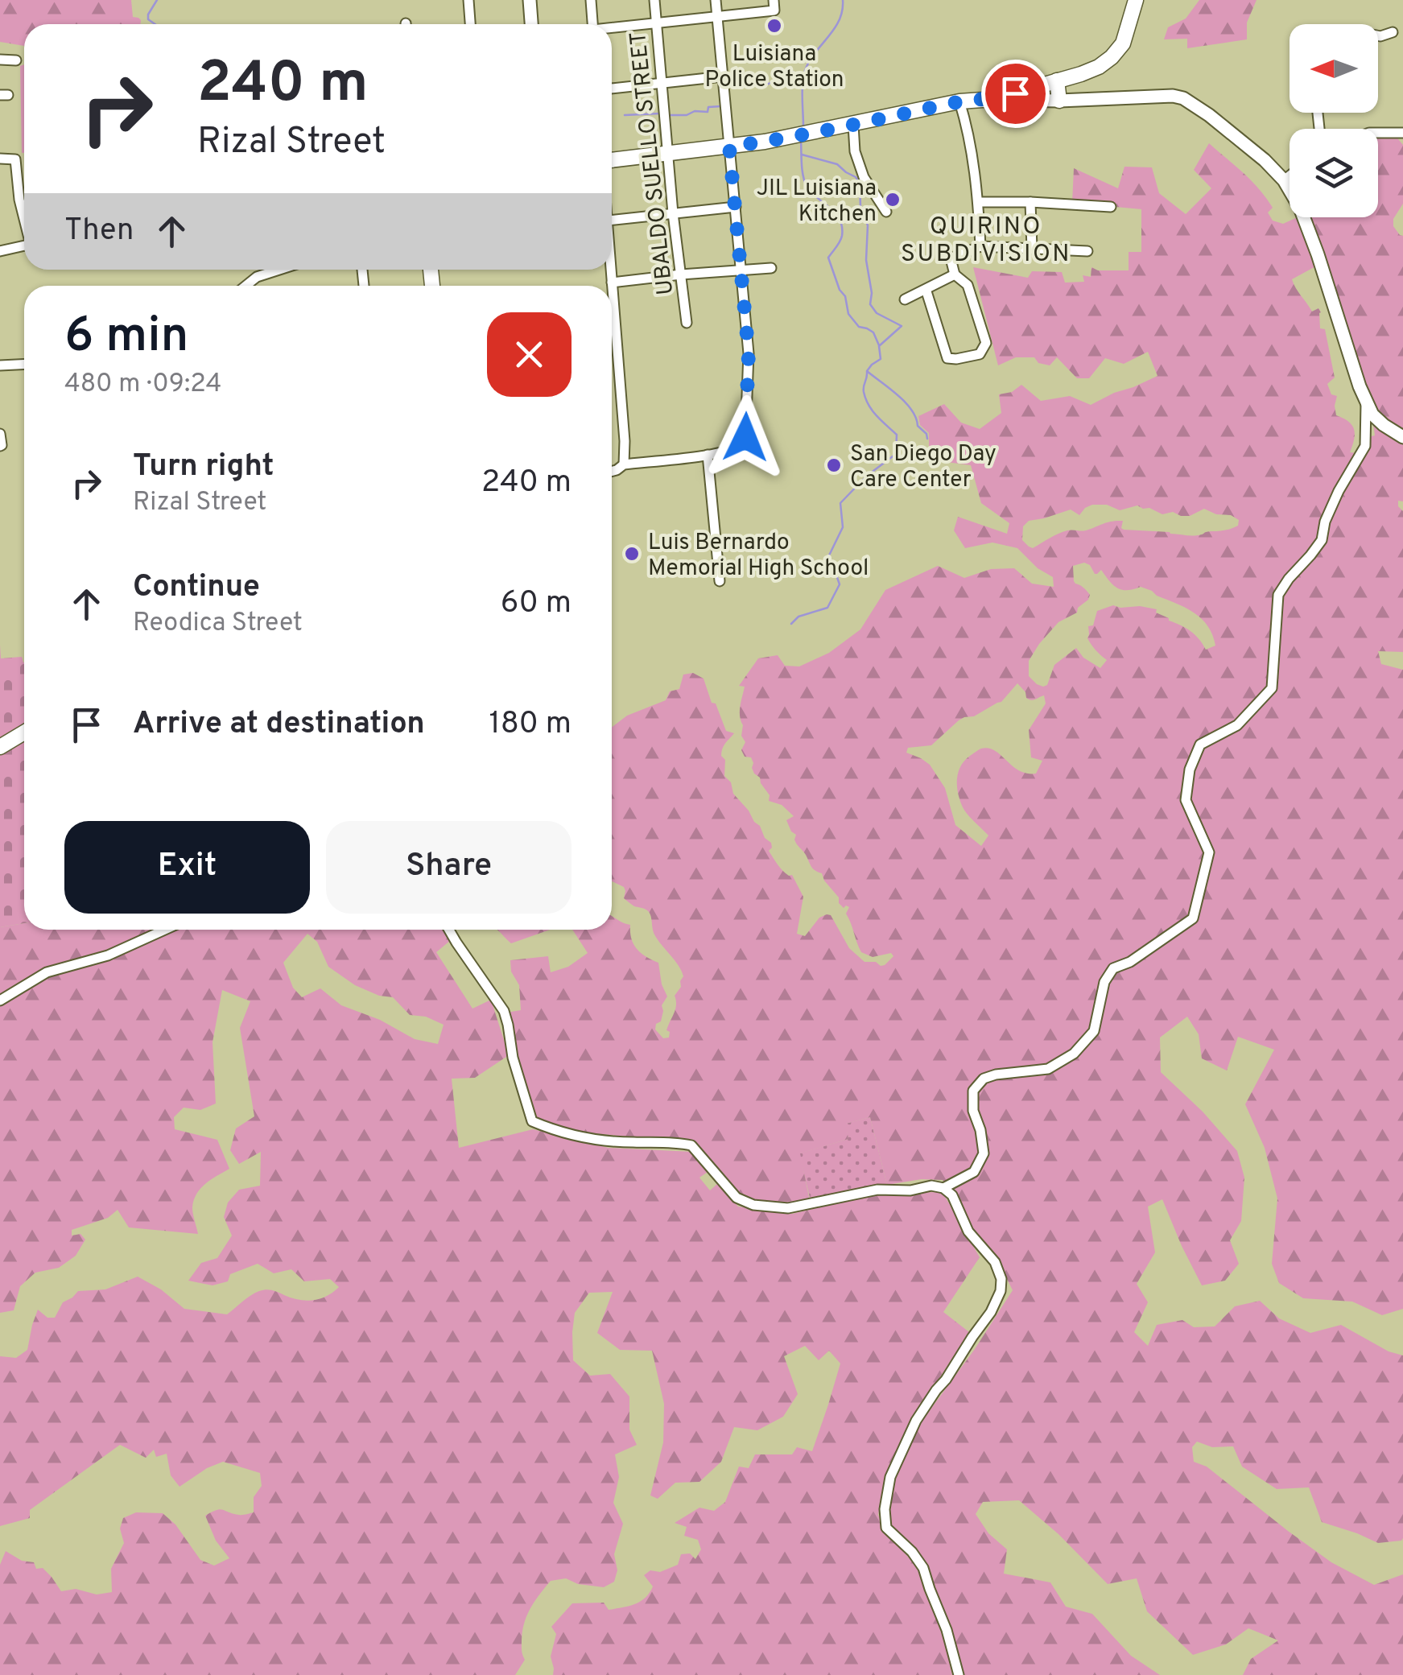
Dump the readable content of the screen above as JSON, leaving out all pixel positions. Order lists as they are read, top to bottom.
{
  "streets": {
    "street": ["UBALDO SUELLO STREET"]
  },
  "districts": ["QUIRINO SUBDIVISION"],
  "places": [
    "Luisiana Police Station",
    "JIL Luisiana Kitchen",
    "San Diego Day Care Center",
    "Luis Bernardo Memorial High School"
  ],
  "north": "left",
  "page": {
    "turn": ["240 m", "Rizal Street"],
    "then": "Then",
    "heading": ["6 min", "480 m · 09:24"],
    "list": [
      {
        "name": "Turn right",
        "note": "Rizal Street",
        "value": "240 m"
      },
      {
        "name": "Continue",
        "note": "Reodica Street",
        "value": "60 m"
      },
      {
        "name": "Arrive at destination",
        "value": "180 m"
      }
    ],
    "buttons": ["Exit", "Share"]
  }
}
